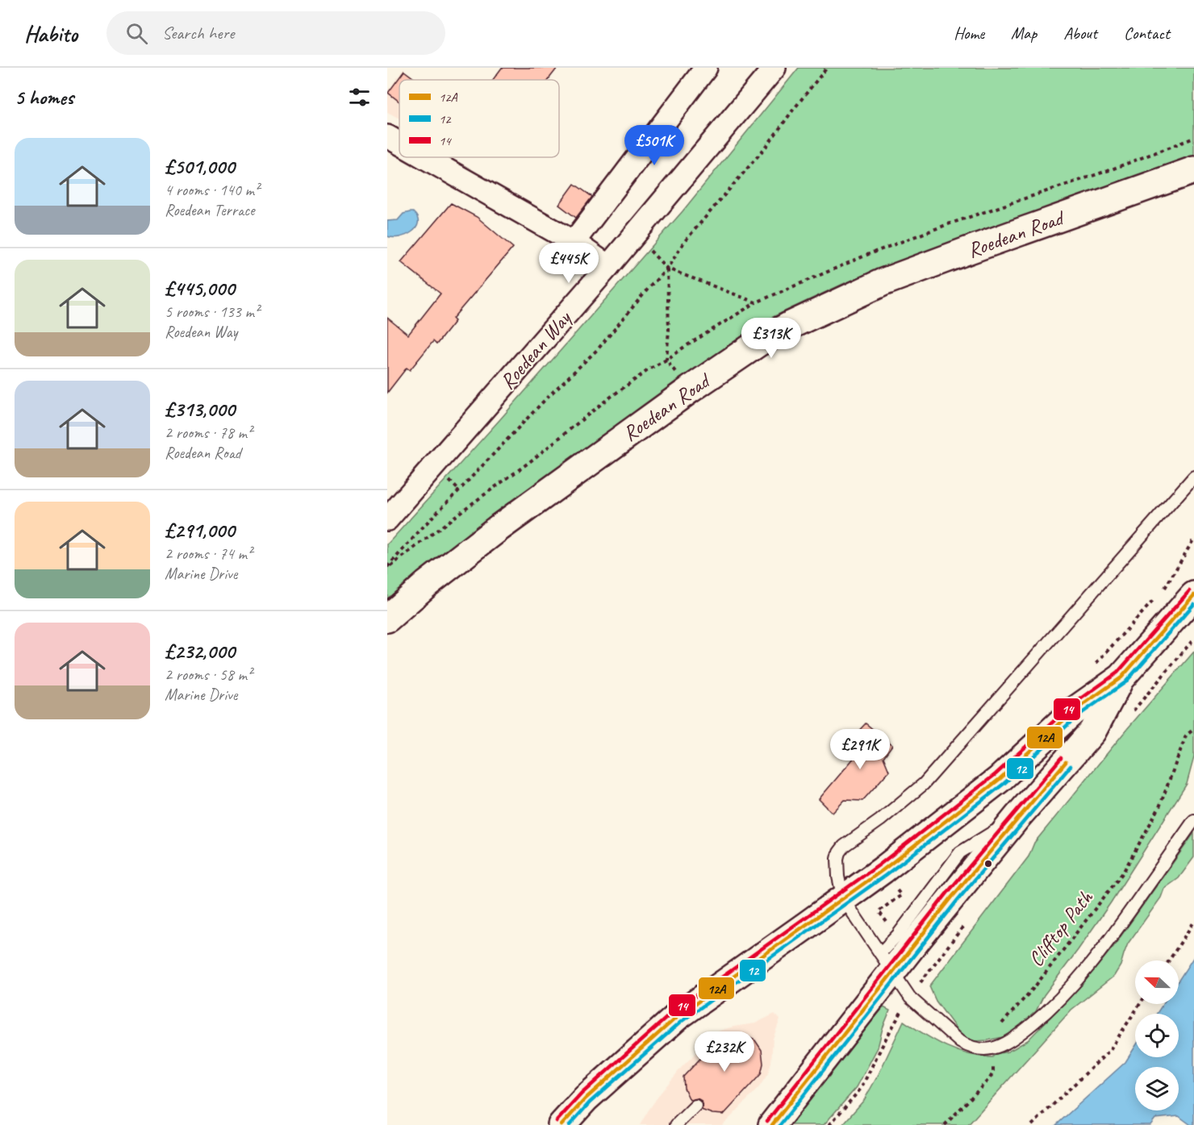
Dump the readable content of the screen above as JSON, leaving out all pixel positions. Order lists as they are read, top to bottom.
{
  "streets": {
    "main road": ["Roedean Road"],
    "street": ["Roedean Way"],
    "path": ["Clifftop Path"]
  },
  "lines": ["transit line 14", "transit line 12A", "transit line 12"],
  "legend": ["12A", "12", "14"],
  "north": "left",
  "page": {
    "header": "Habito",
    "search": "Search here",
    "nav": [
      "Home",
      "Map",
      "About",
      "Contact"
    ],
    "heading": "5 homes",
    "price": [
      "£501K",
      "£445K",
      "£313K",
      "£291K",
      "£232K"
    ],
    "list": [
      {
        "name": "£501,000",
        "note": "4 rooms · 140 m² · Roedean Terrace"
      },
      {
        "name": "£445,000",
        "note": "5 rooms · 133 m² · Roedean Way"
      },
      {
        "name": "£313,000",
        "note": "2 rooms · 78 m² · Roedean Road"
      },
      {
        "name": "£291,000",
        "note": "2 rooms · 74 m² · Marine Drive"
      },
      {
        "name": "£232,000",
        "note": "2 rooms · 58 m² · Marine Drive"
      }
    ]
  }
}
